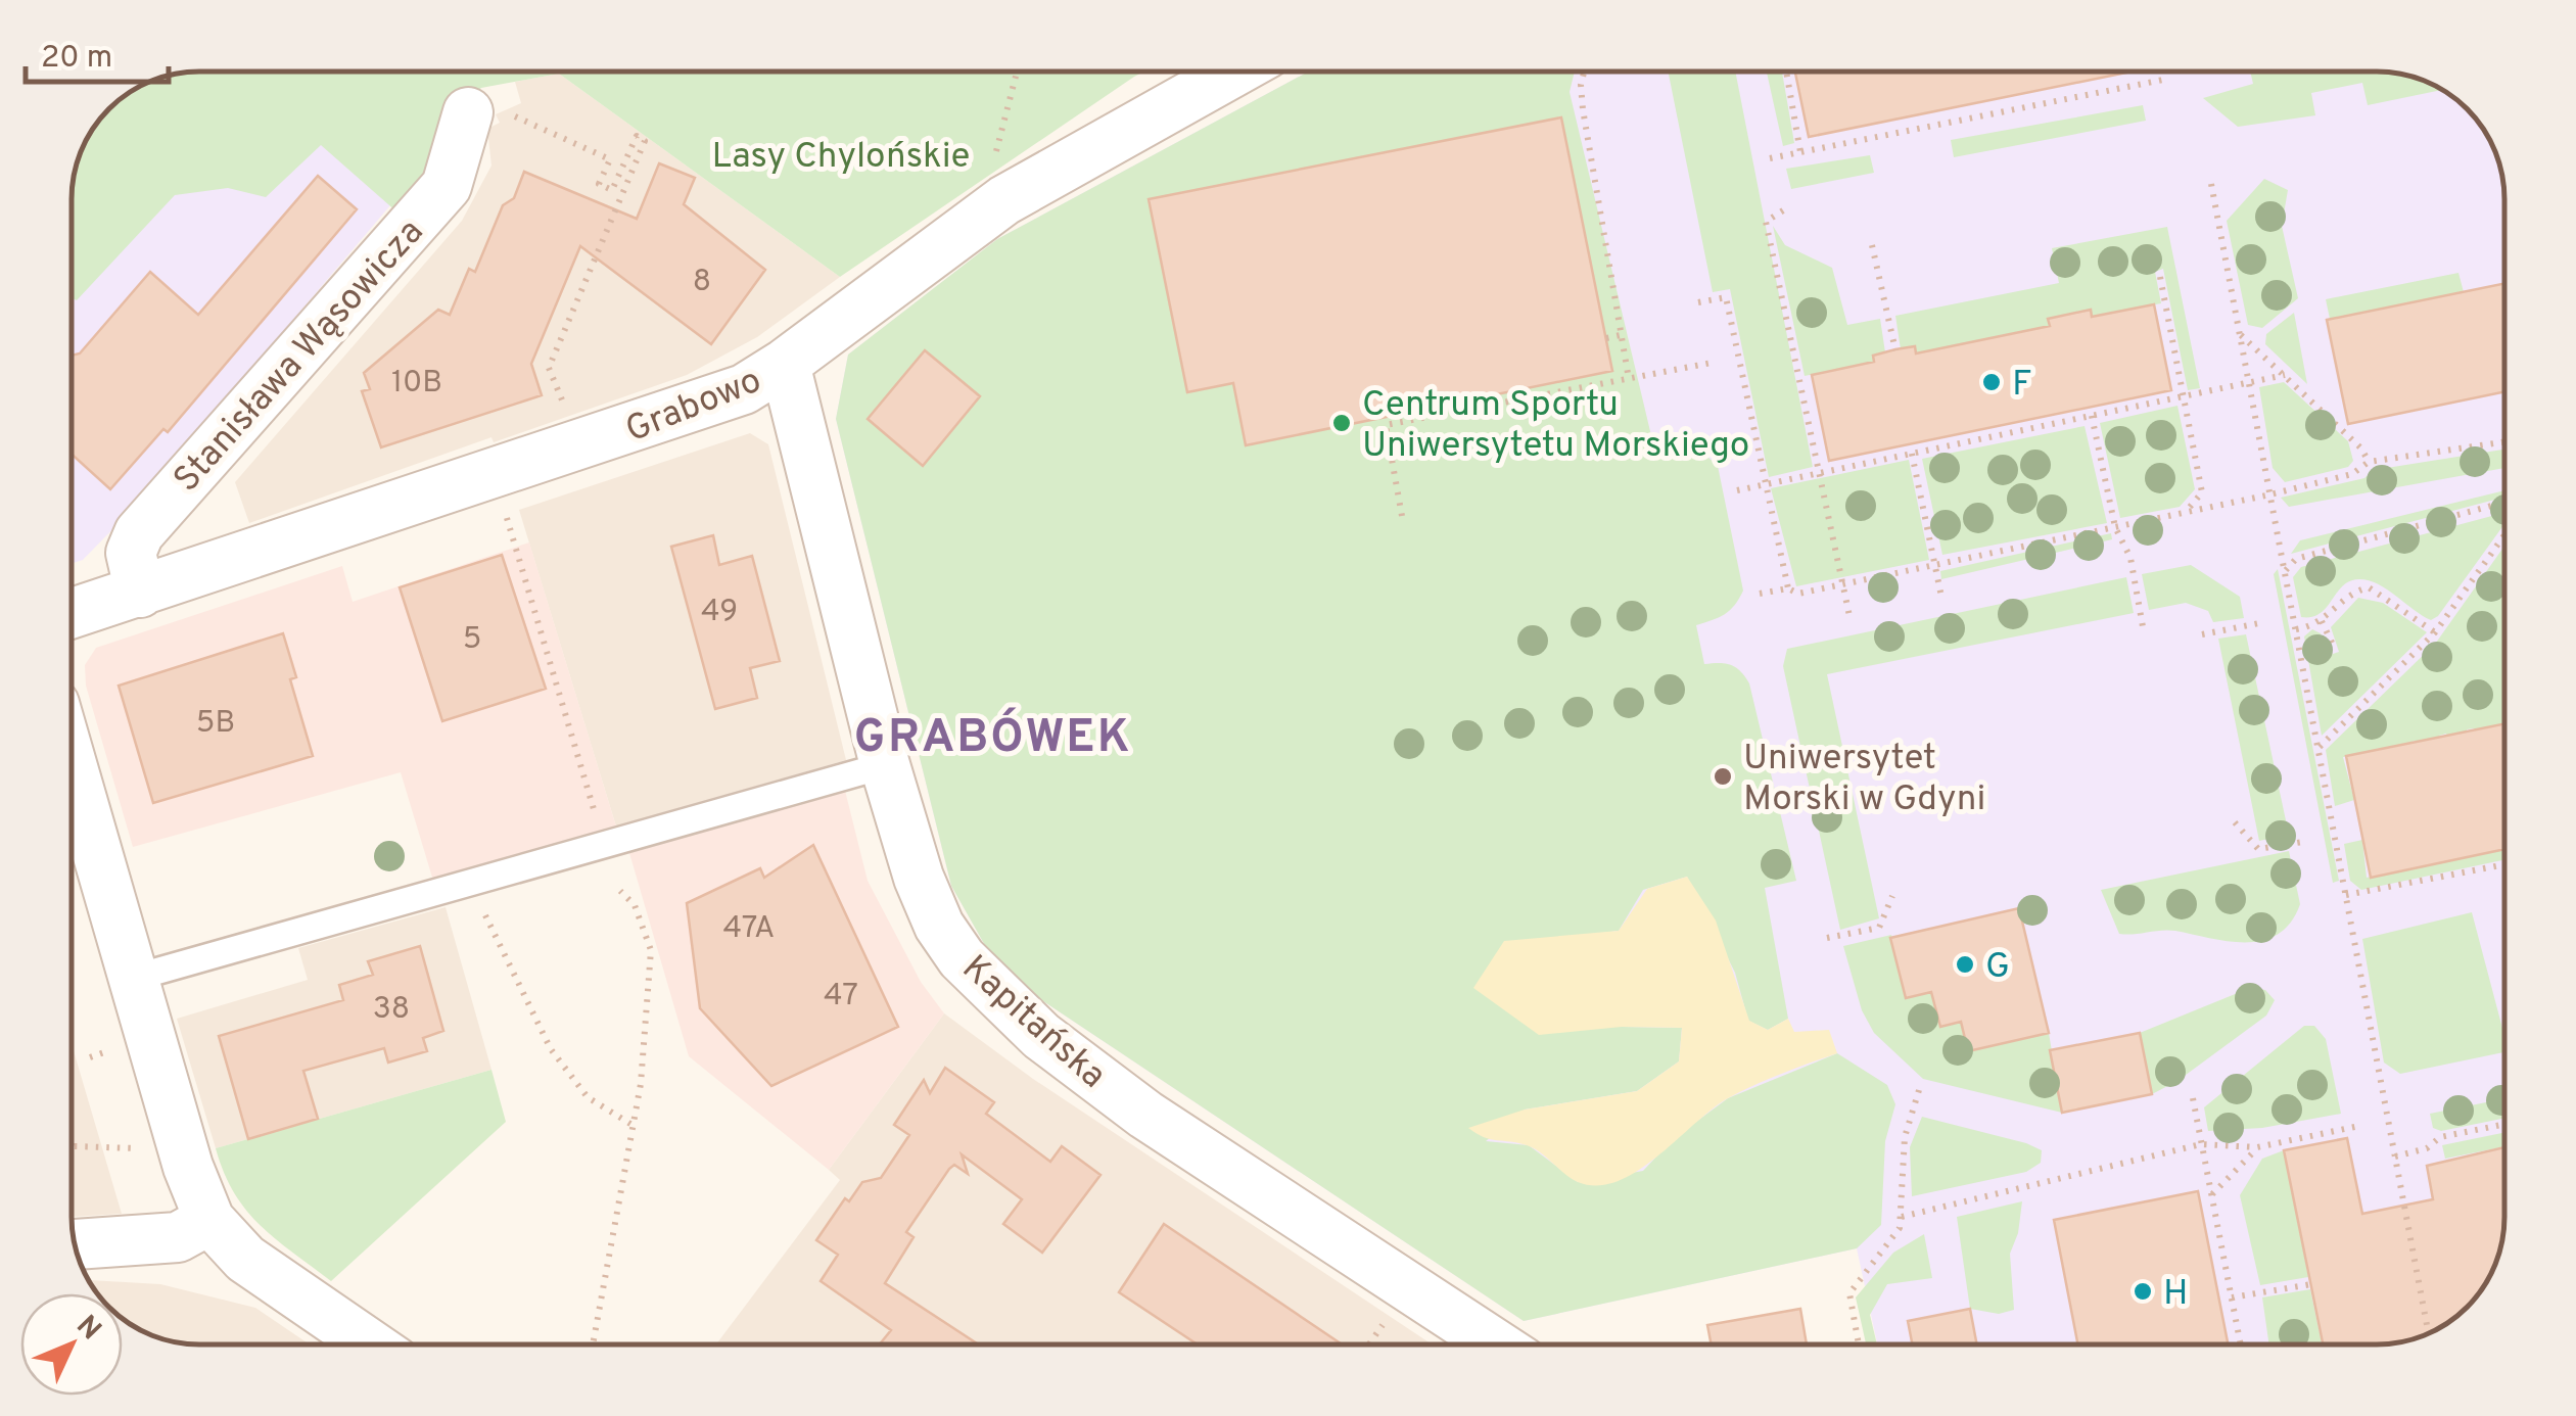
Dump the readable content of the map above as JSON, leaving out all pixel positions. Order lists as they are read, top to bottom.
{
  "streets": {
    "street": ["Stanisława Wąsowicza", "Grabowo", "Kapitańska"]
  },
  "crossings": [
    ["Stanisława Wąsowicza", "Grabowo"],
    ["Grabowo", "Kapitańska"]
  ],
  "districts": ["GRABÓWEK"],
  "parks": ["Lasy Chylońskie"],
  "places": [
    "F",
    "Centrum Sportu Uniwersytetu Morskiego",
    "Uniwersytet Morski w Gdyni",
    "G",
    "H"
  ],
  "house_numbers": [
    "8",
    "10B",
    "49",
    "5",
    "5B",
    "47A",
    "47",
    "38"
  ],
  "scale_bar": "20 m",
  "north": "top right"
}
